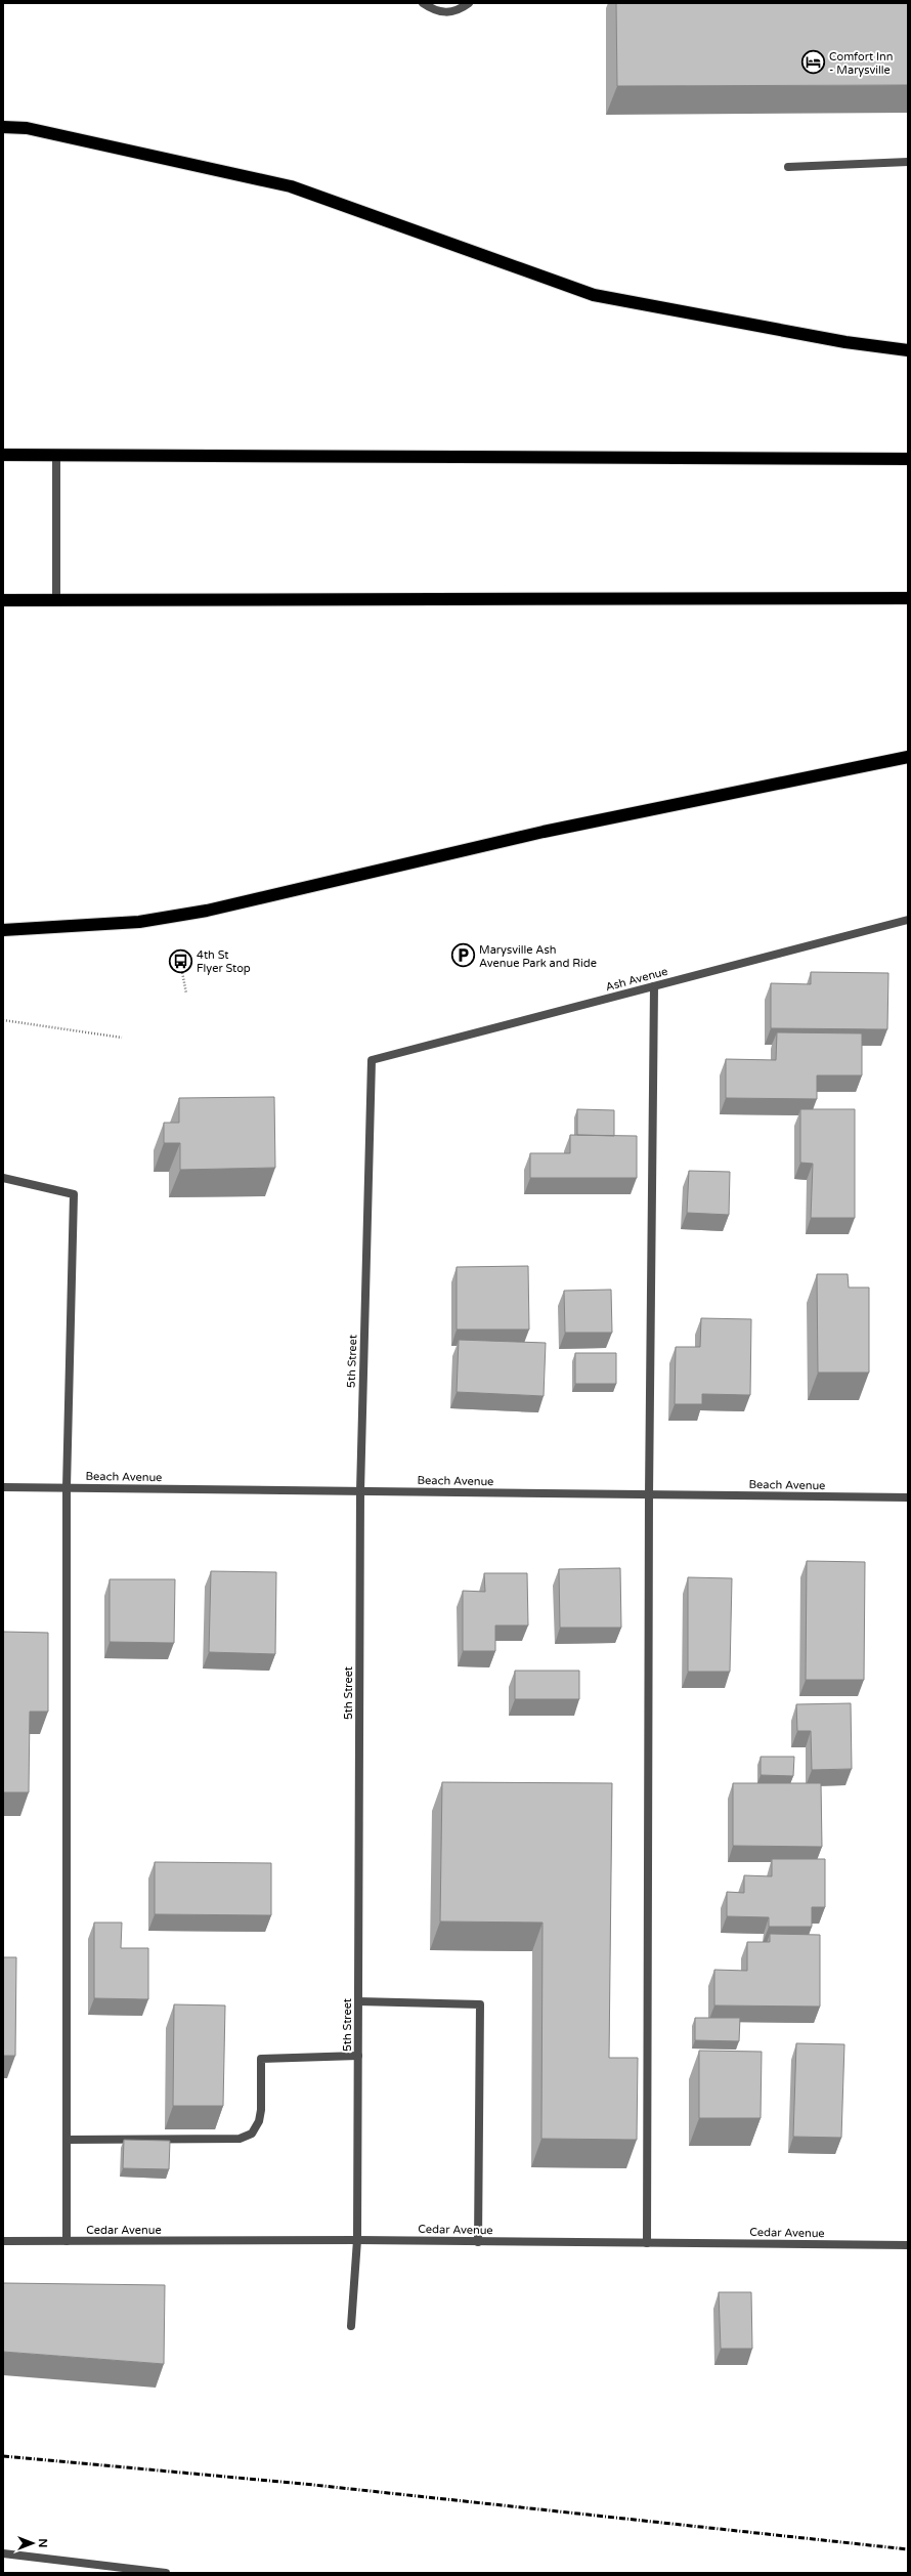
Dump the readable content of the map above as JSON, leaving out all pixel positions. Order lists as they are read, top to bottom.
{
  "streets": {
    "street": [
      "Ash Avenue",
      "5th Street",
      "Beach Avenue",
      "Cedar Avenue"
    ]
  },
  "crossings": [
    ["Ash Avenue", "5th Street"],
    ["5th Street", "Beach Avenue"],
    ["5th Street", "Cedar Avenue"]
  ],
  "places": {
    "hotel": ["Comfort Inn - Marysville"],
    "parking": ["Marysville Ash Avenue Park and Ride"],
    "bus stop": ["4th St Flyer Stop"]
  },
  "north": "right"
}
